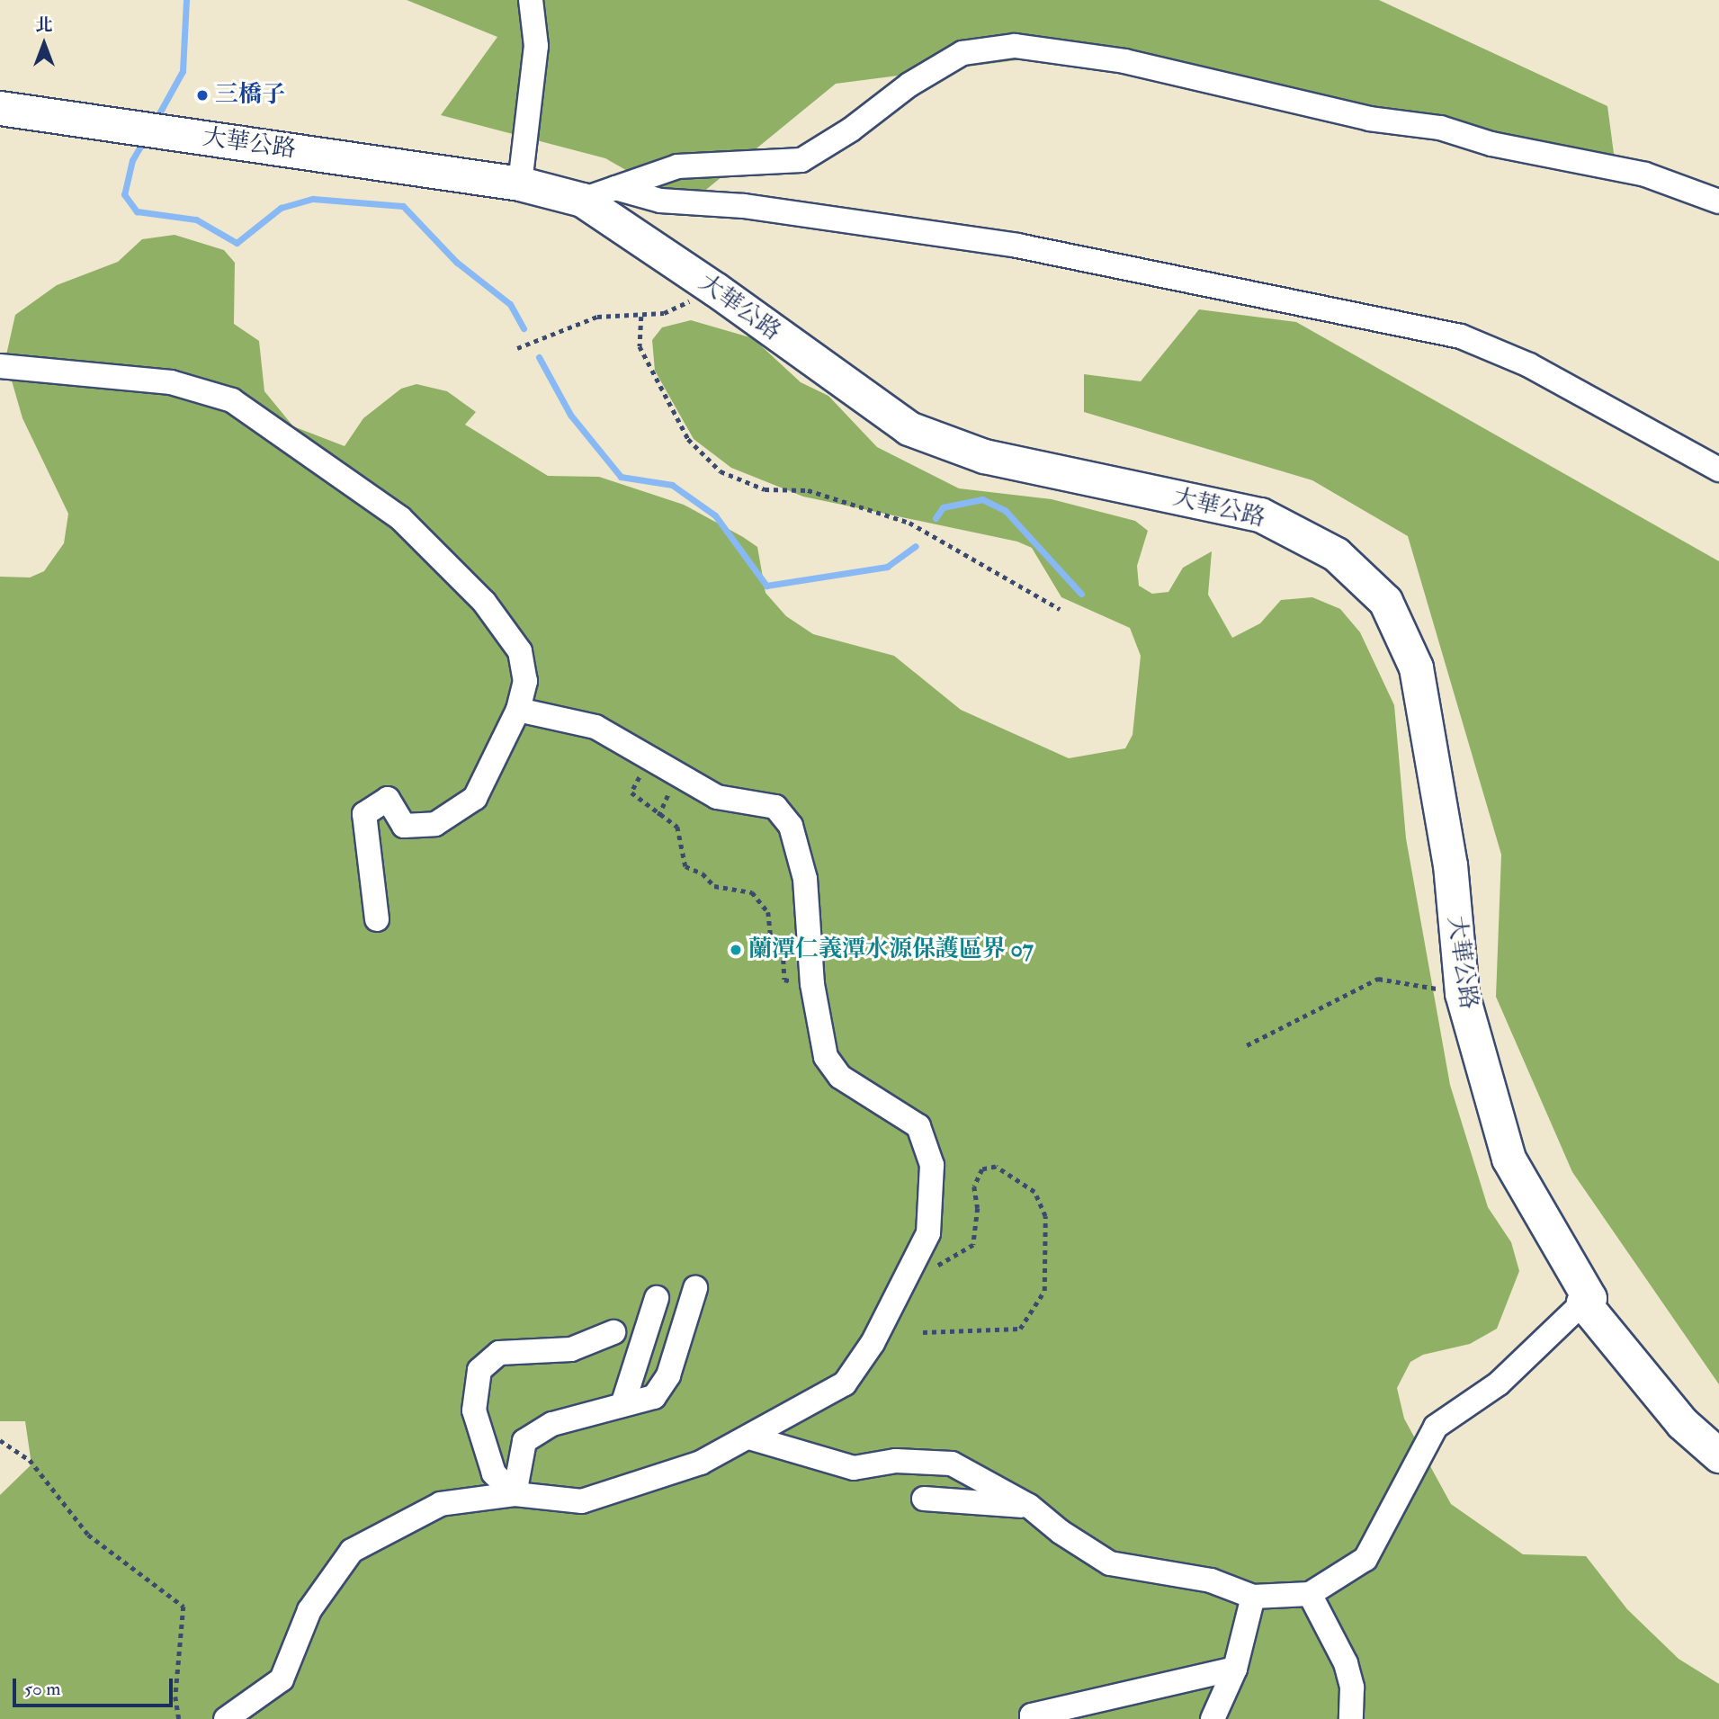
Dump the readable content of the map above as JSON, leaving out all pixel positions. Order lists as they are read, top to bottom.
{
  "streets": {
    "main road": ["大華公路"]
  },
  "places": ["三橋子", "蘭潭仁義潭水源保護區界 07"],
  "scale_bar": "50 m",
  "north": "top"
}
